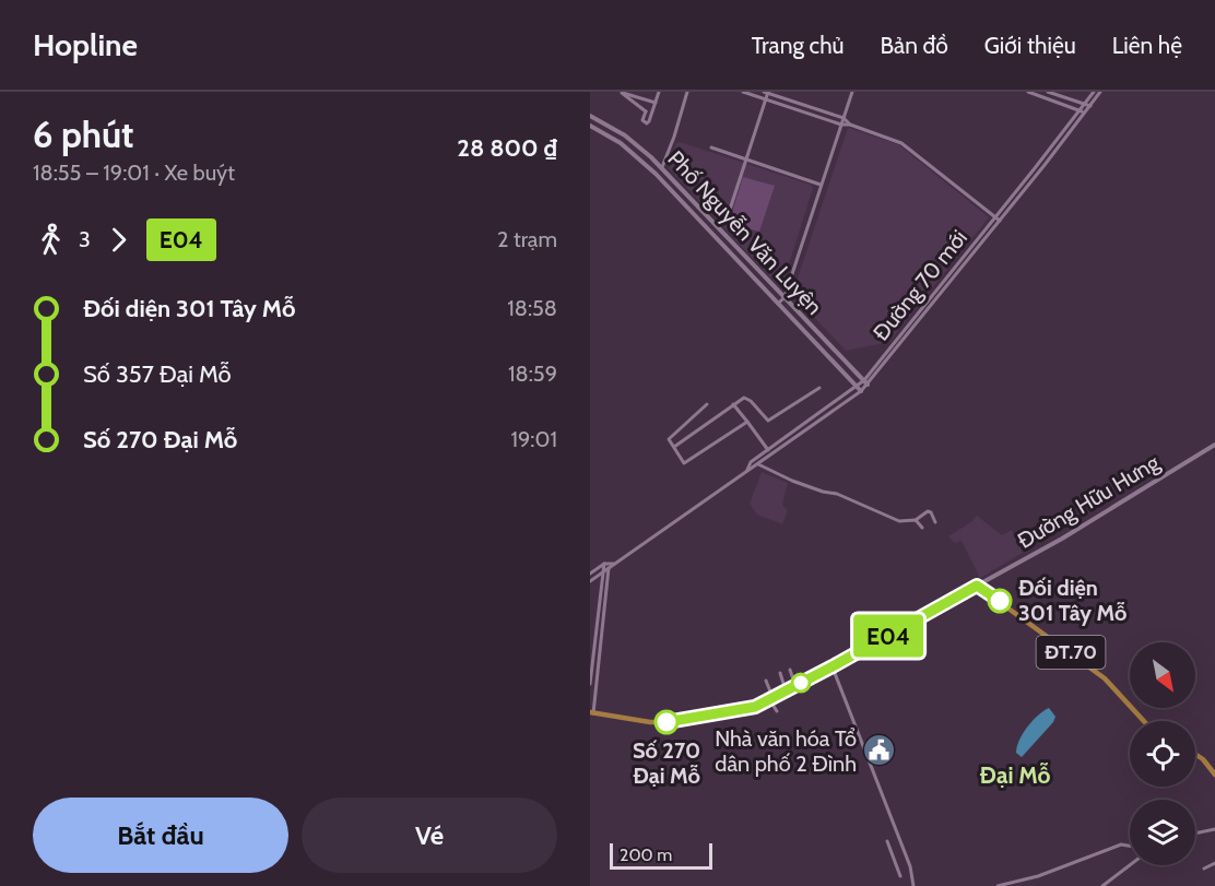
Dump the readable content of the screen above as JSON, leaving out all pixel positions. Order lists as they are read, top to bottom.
{
  "streets": {
    "main road": ["Phố Nguyễn Văn Luyện", "Đường Hữu Hưng", "ĐT.70"],
    "street": ["Đường 70 mới"]
  },
  "crossings": [
    ["Phố Nguyễn Văn Luyện", "Đường 70 mới"],
    ["Đường Hữu Hưng", "ĐT.70"]
  ],
  "districts": ["Đại Mỗ"],
  "places": {
    "other": ["Đối diện 301 Tây Mỗ", "Số 270 Đại Mỗ"],
    "public building": ["Nhà văn hóa Tổ dân phố 2 Đình"]
  },
  "lines": ["bus line E04"],
  "scale_bar": "200 m",
  "north": "bottom right",
  "page": {
    "header": "Hopline",
    "nav": [
      "Trang chủ",
      "Bản đồ",
      "Giới thiệu",
      "Liên hệ"
    ],
    "heading": ["6 phút", "18:55 – 19:01 · Xe buýt", "28 800 ₫"],
    "on_map": "E04",
    "legs": ["3", "E04", "2 trạm"],
    "list": [
      {
        "name": "Đối diện 301 Tây Mỗ",
        "value": "18:58"
      },
      {
        "name": "Số 357 Đại Mỗ",
        "value": "18:59"
      },
      {
        "name": "Số 270 Đại Mỗ",
        "value": "19:01"
      }
    ],
    "buttons": ["Bắt đầu", "Vé"],
    "scale": "200 m"
  }
}
